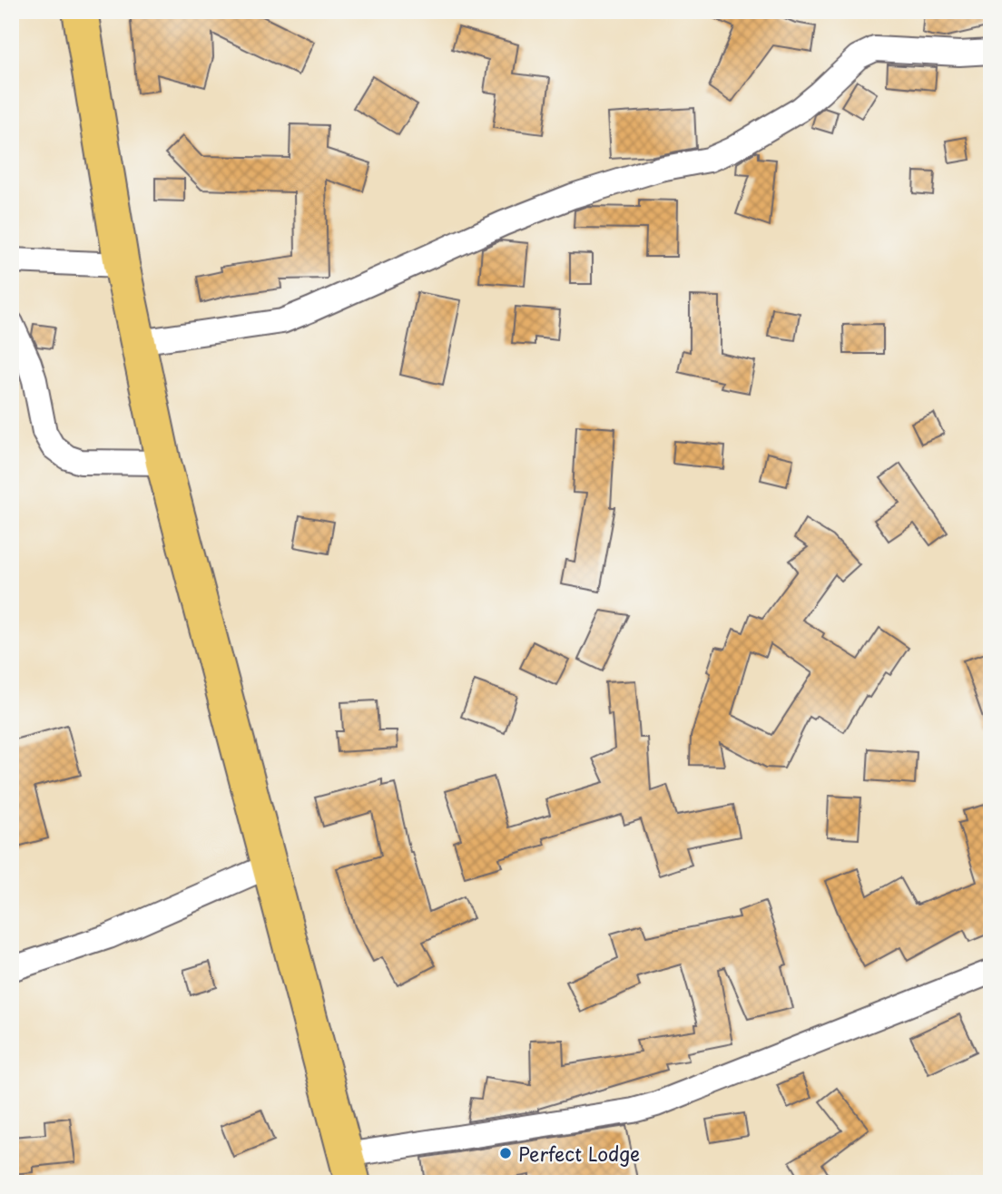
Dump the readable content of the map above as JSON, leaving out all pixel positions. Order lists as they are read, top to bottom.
{
  "places": ["Perfect Lodge"]
}
